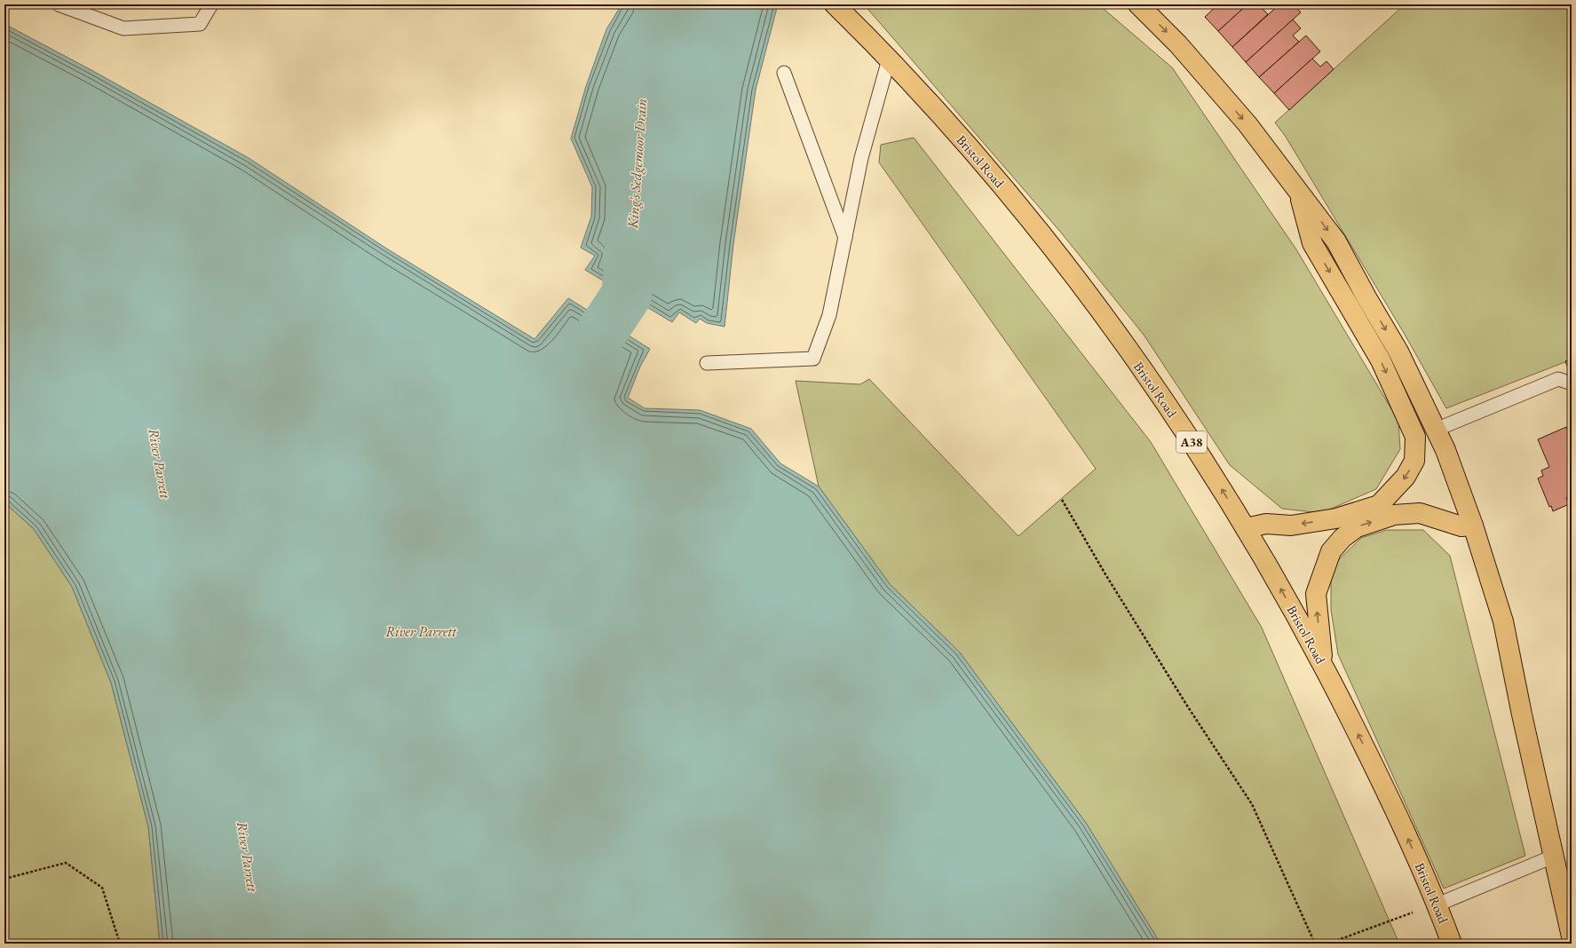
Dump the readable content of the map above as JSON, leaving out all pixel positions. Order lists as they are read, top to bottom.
{
  "streets": {
    "main road": ["Bristol Road", "A38"]
  },
  "one_way": ["Bristol Road"],
  "water": ["King's Sedgemoor Drain", "River Parrett"]
}
